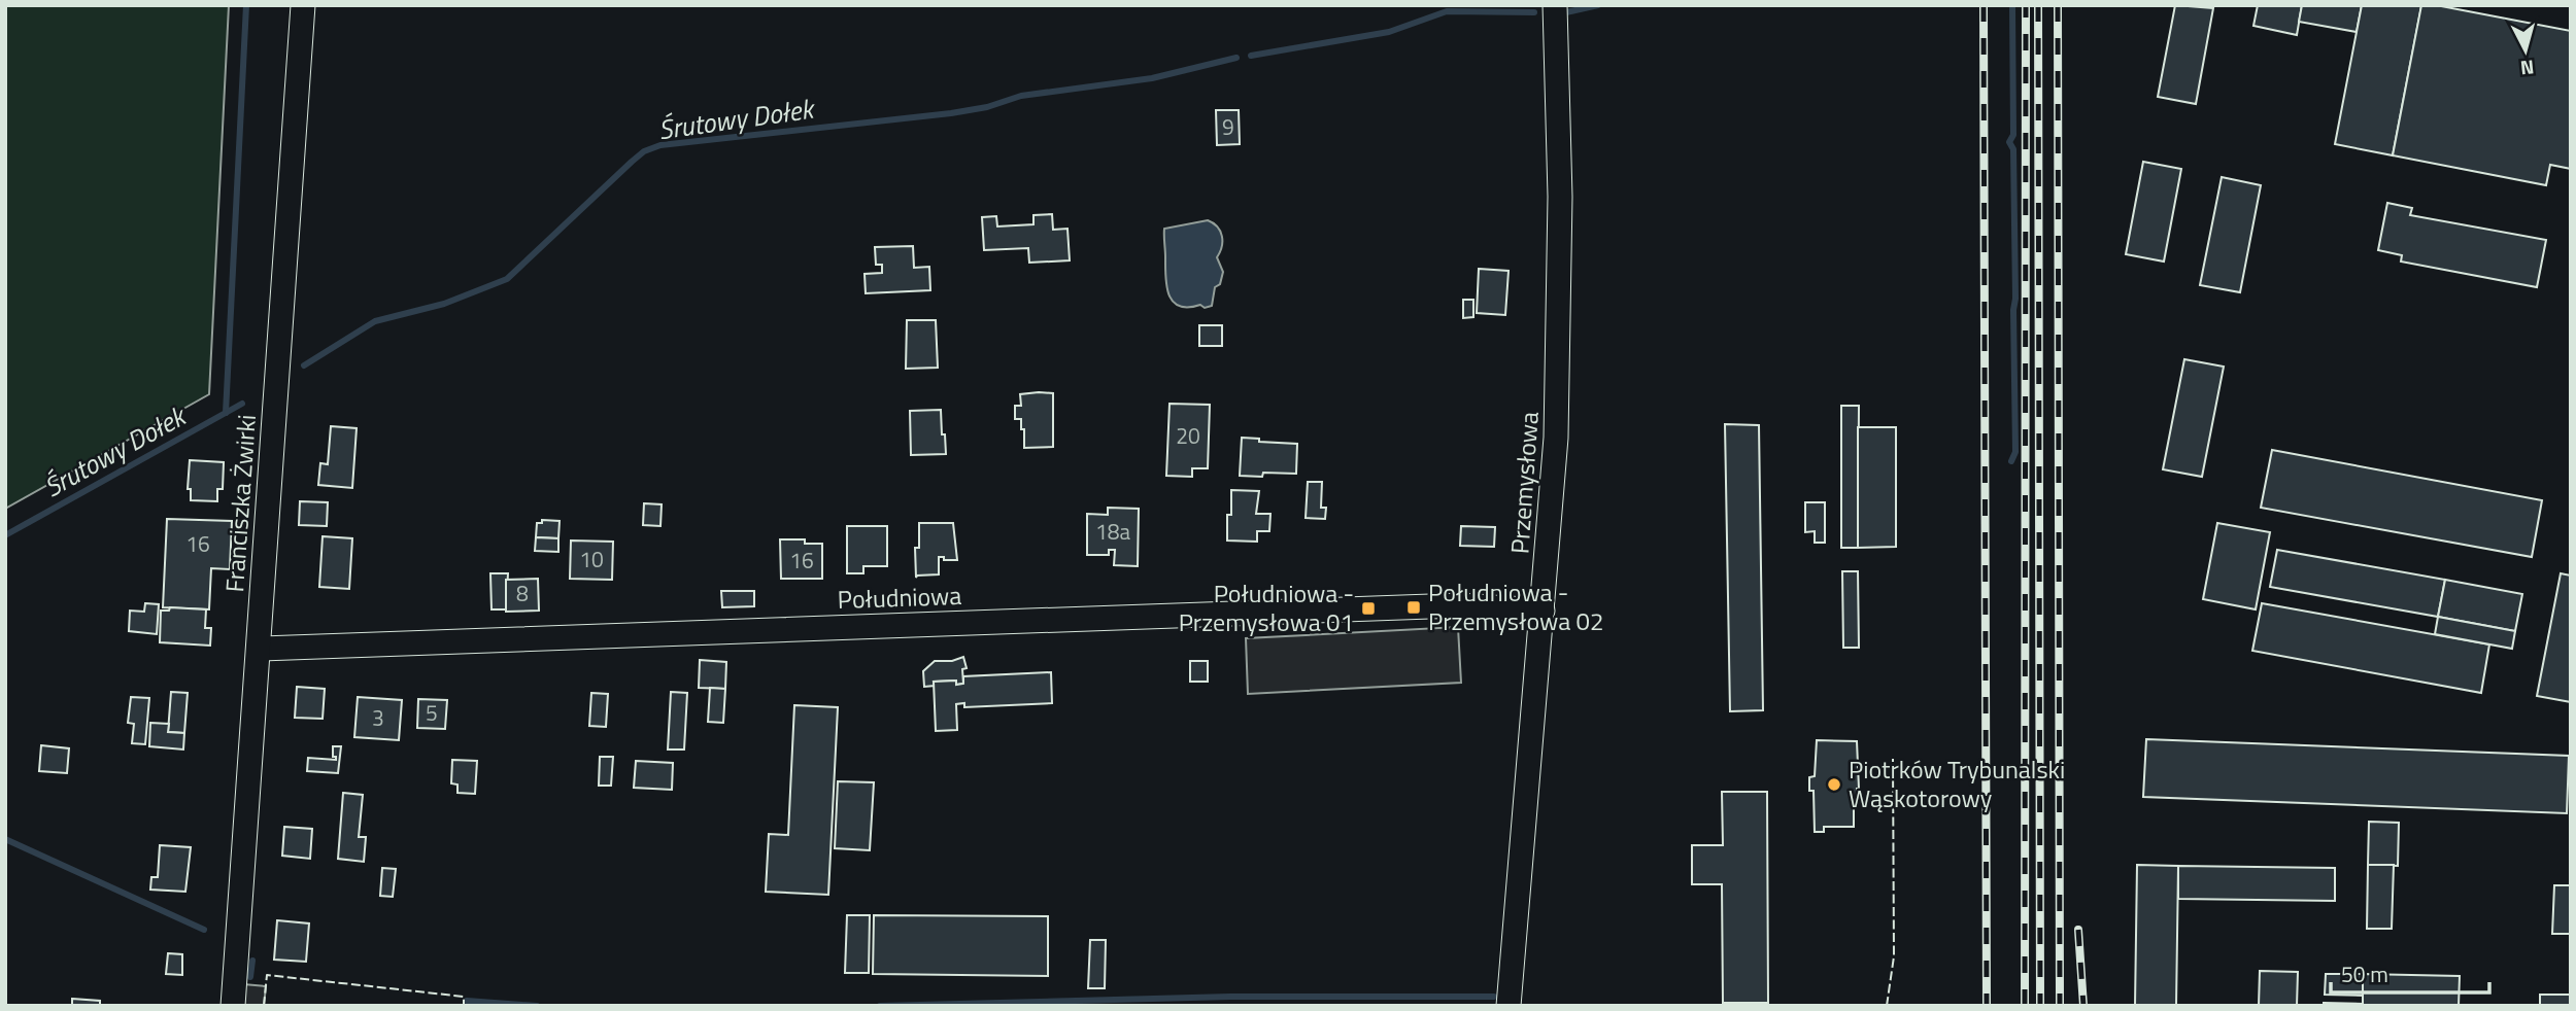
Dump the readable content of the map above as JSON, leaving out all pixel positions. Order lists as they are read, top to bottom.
{
  "streets": {
    "street": ["Przemysłowa", "Franciszka Żwirki", "Południowa"]
  },
  "crossings": [
    ["Przemysłowa", "Południowa"],
    ["Franciszka Żwirki", "Południowa"]
  ],
  "water": ["Śrutowy Dołek"],
  "places": {
    "transit": ["Południowa - Przemysłowa 02", "Południowa - Przemysłowa 01"],
    "other": ["Piotrków Trybunalski Wąskotorowy"]
  },
  "house_numbers": [
    "9",
    "20",
    "18a",
    "16",
    "10",
    "16",
    "8",
    "5",
    "3"
  ],
  "scale_bar": "50 m",
  "north": "bottom"
}
